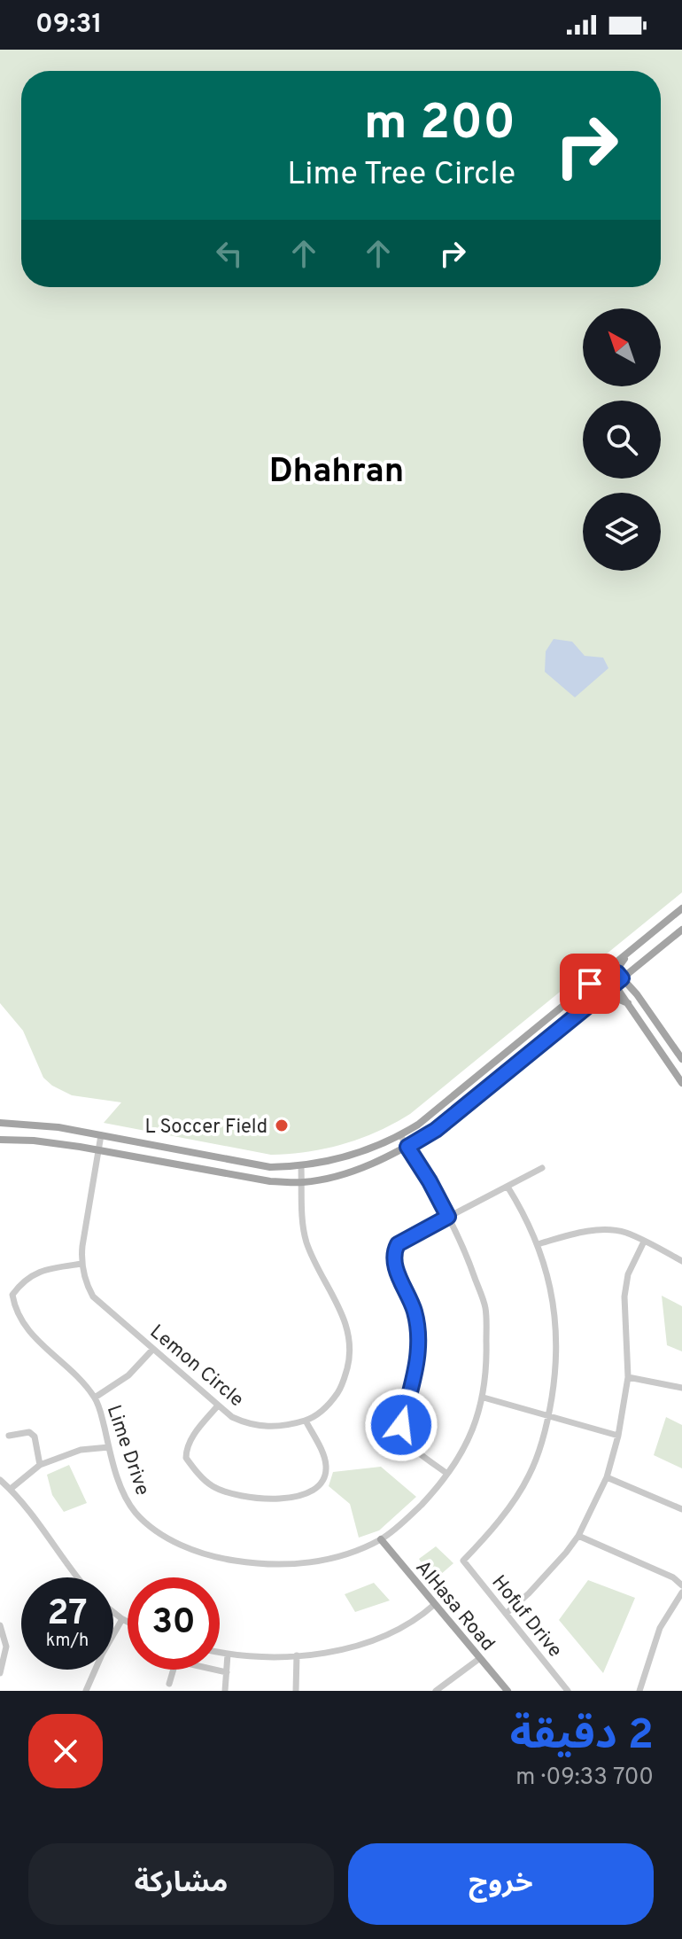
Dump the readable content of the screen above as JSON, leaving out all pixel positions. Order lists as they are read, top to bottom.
{
  "streets": {
    "main road": ["AlHasa Road"],
    "street": ["Lemon Circle", "Lime Drive", "Hofuf Drive"]
  },
  "crossings": [
    ["Lemon Circle", "Lime Drive"],
    ["Lime Drive", "AlHasa Road"]
  ],
  "districts": ["Dhahran"],
  "places": ["L Soccer Field"],
  "north": "top left",
  "page": {
    "status": "09:31",
    "turn": ["200 m", "Lime Tree Circle"],
    "speed": "27 km/h",
    "limit": "30",
    "heading": ["2 دقيقة", "700 m · 09:33"],
    "buttons": ["خروج", "مشاركة"]
  }
}
